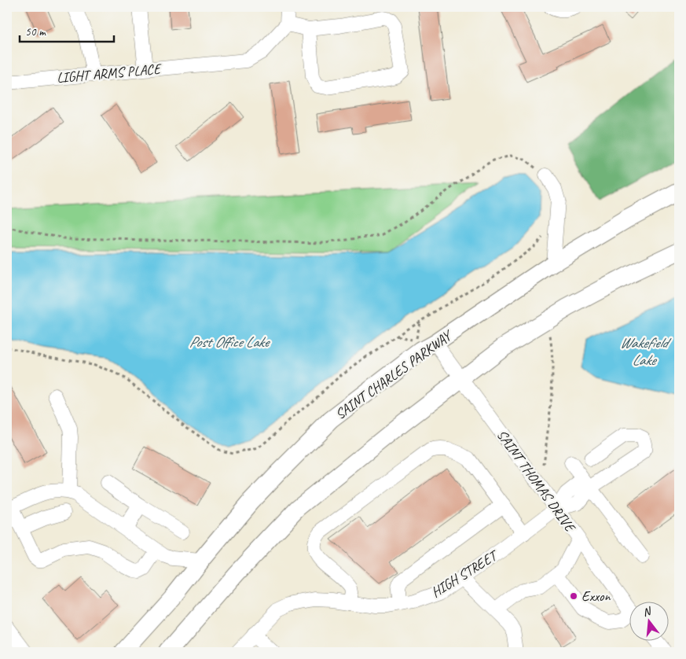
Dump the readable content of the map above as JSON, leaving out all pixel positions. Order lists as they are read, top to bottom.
{
  "streets": {
    "main road": ["SAINT CHARLES PARKWAY"],
    "street": ["LIGHT ARMS PLACE", "SAINT THOMAS DRIVE", "HIGH STREET"]
  },
  "crossings": [
    ["SAINT CHARLES PARKWAY", "SAINT THOMAS DRIVE"],
    ["SAINT THOMAS DRIVE", "HIGH STREET"]
  ],
  "water": ["Post Office Lake", "Wakefield Lake"],
  "places": ["Exxon"],
  "scale_bar": "50 m",
  "north": "top"
}
